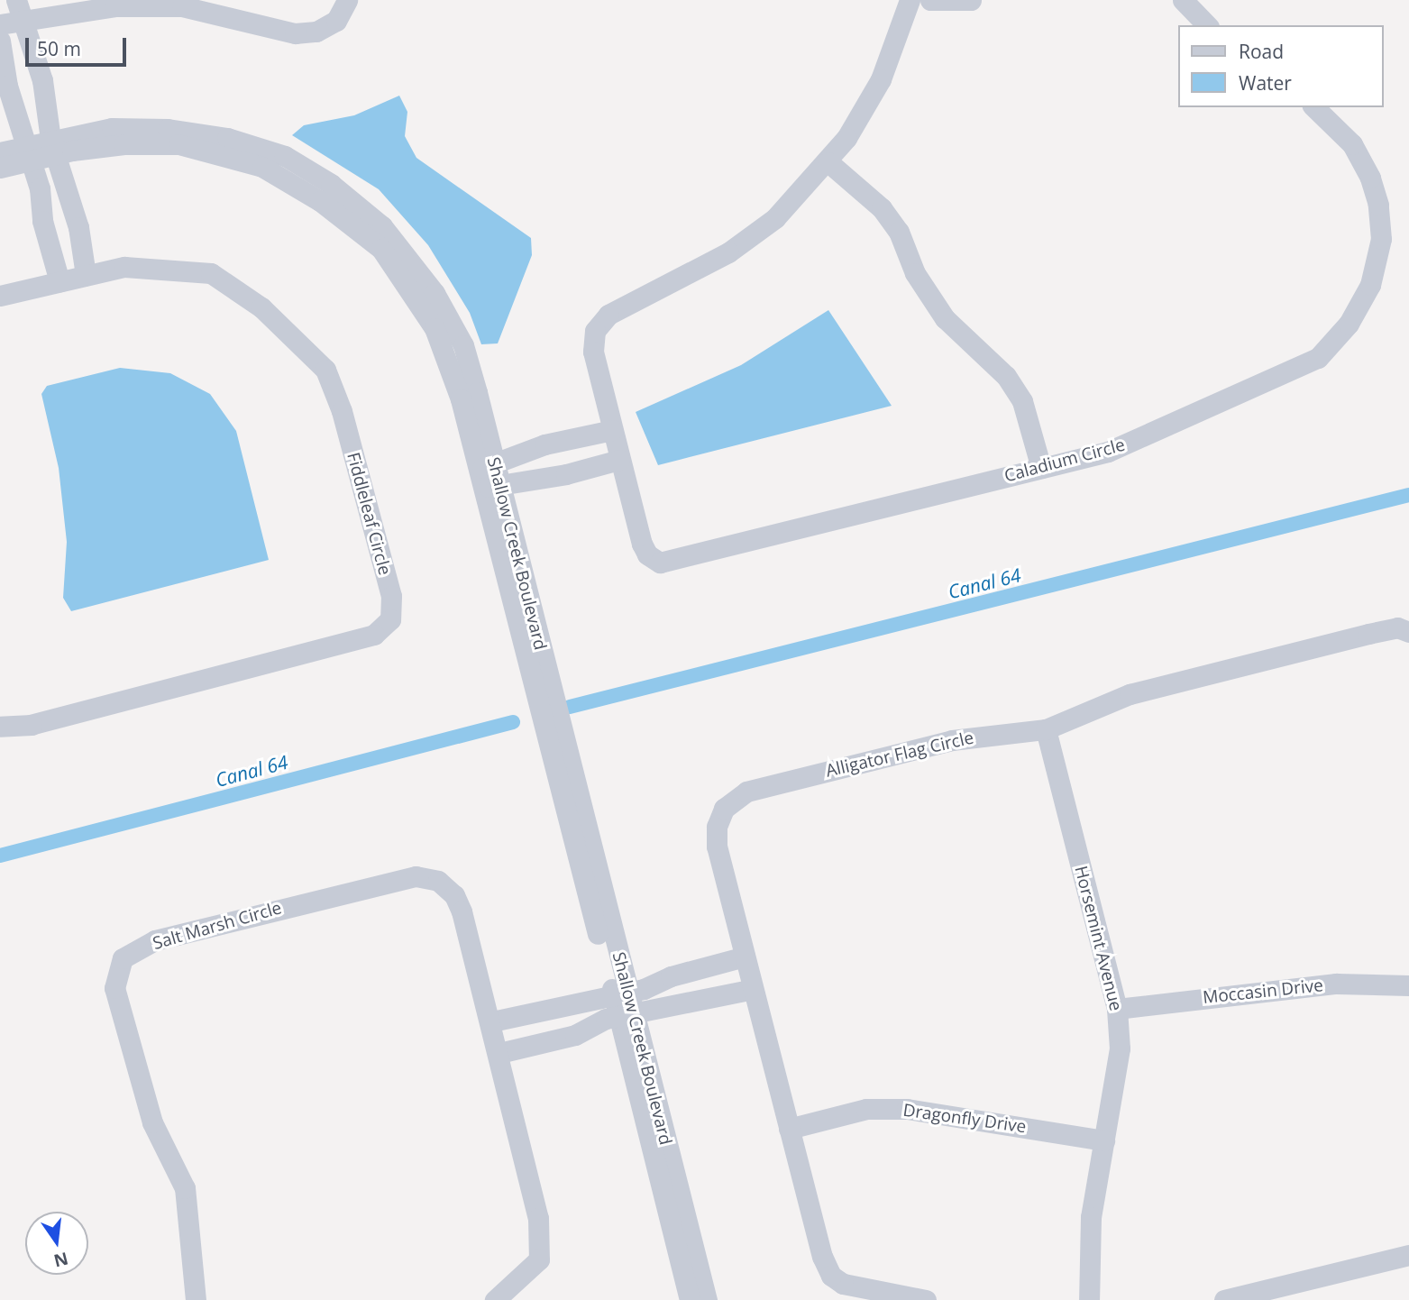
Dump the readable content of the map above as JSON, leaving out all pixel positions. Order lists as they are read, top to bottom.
{
  "streets": {
    "street": [
      "Caladium Circle",
      "Fiddleleaf Circle",
      "Shallow Creek Boulevard",
      "Alligator Flag Circle",
      "Salt Marsh Circle",
      "Horsemint Avenue",
      "Moccasin Drive",
      "Dragonfly Drive"
    ]
  },
  "crossings": [
    ["Alligator Flag Circle", "Horsemint Avenue"],
    ["Alligator Flag Circle", "Dragonfly Drive"],
    ["Horsemint Avenue", "Moccasin Drive"],
    ["Horsemint Avenue", "Dragonfly Drive"]
  ],
  "water": ["Canal 64"],
  "legend": ["Road", "Water"],
  "scale_bar": "50 m",
  "north": "bottom"
}
